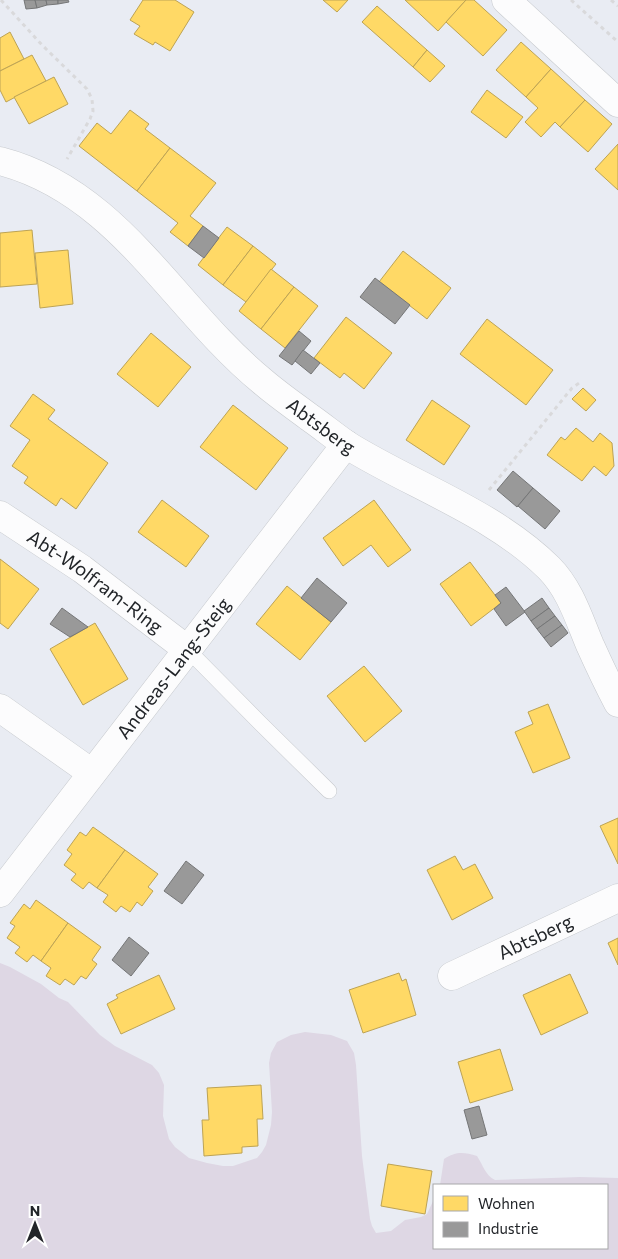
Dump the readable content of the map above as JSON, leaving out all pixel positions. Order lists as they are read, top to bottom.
{
  "streets": {
    "street": ["Abtsberg", "Abt-Wolfram-Ring", "Andreas-Lang-Steig"]
  },
  "crossings": [
    ["Abtsberg", "Andreas-Lang-Steig"],
    ["Abt-Wolfram-Ring", "Andreas-Lang-Steig"]
  ],
  "legend": ["Wohnen", "Industrie"],
  "north": "top"
}
